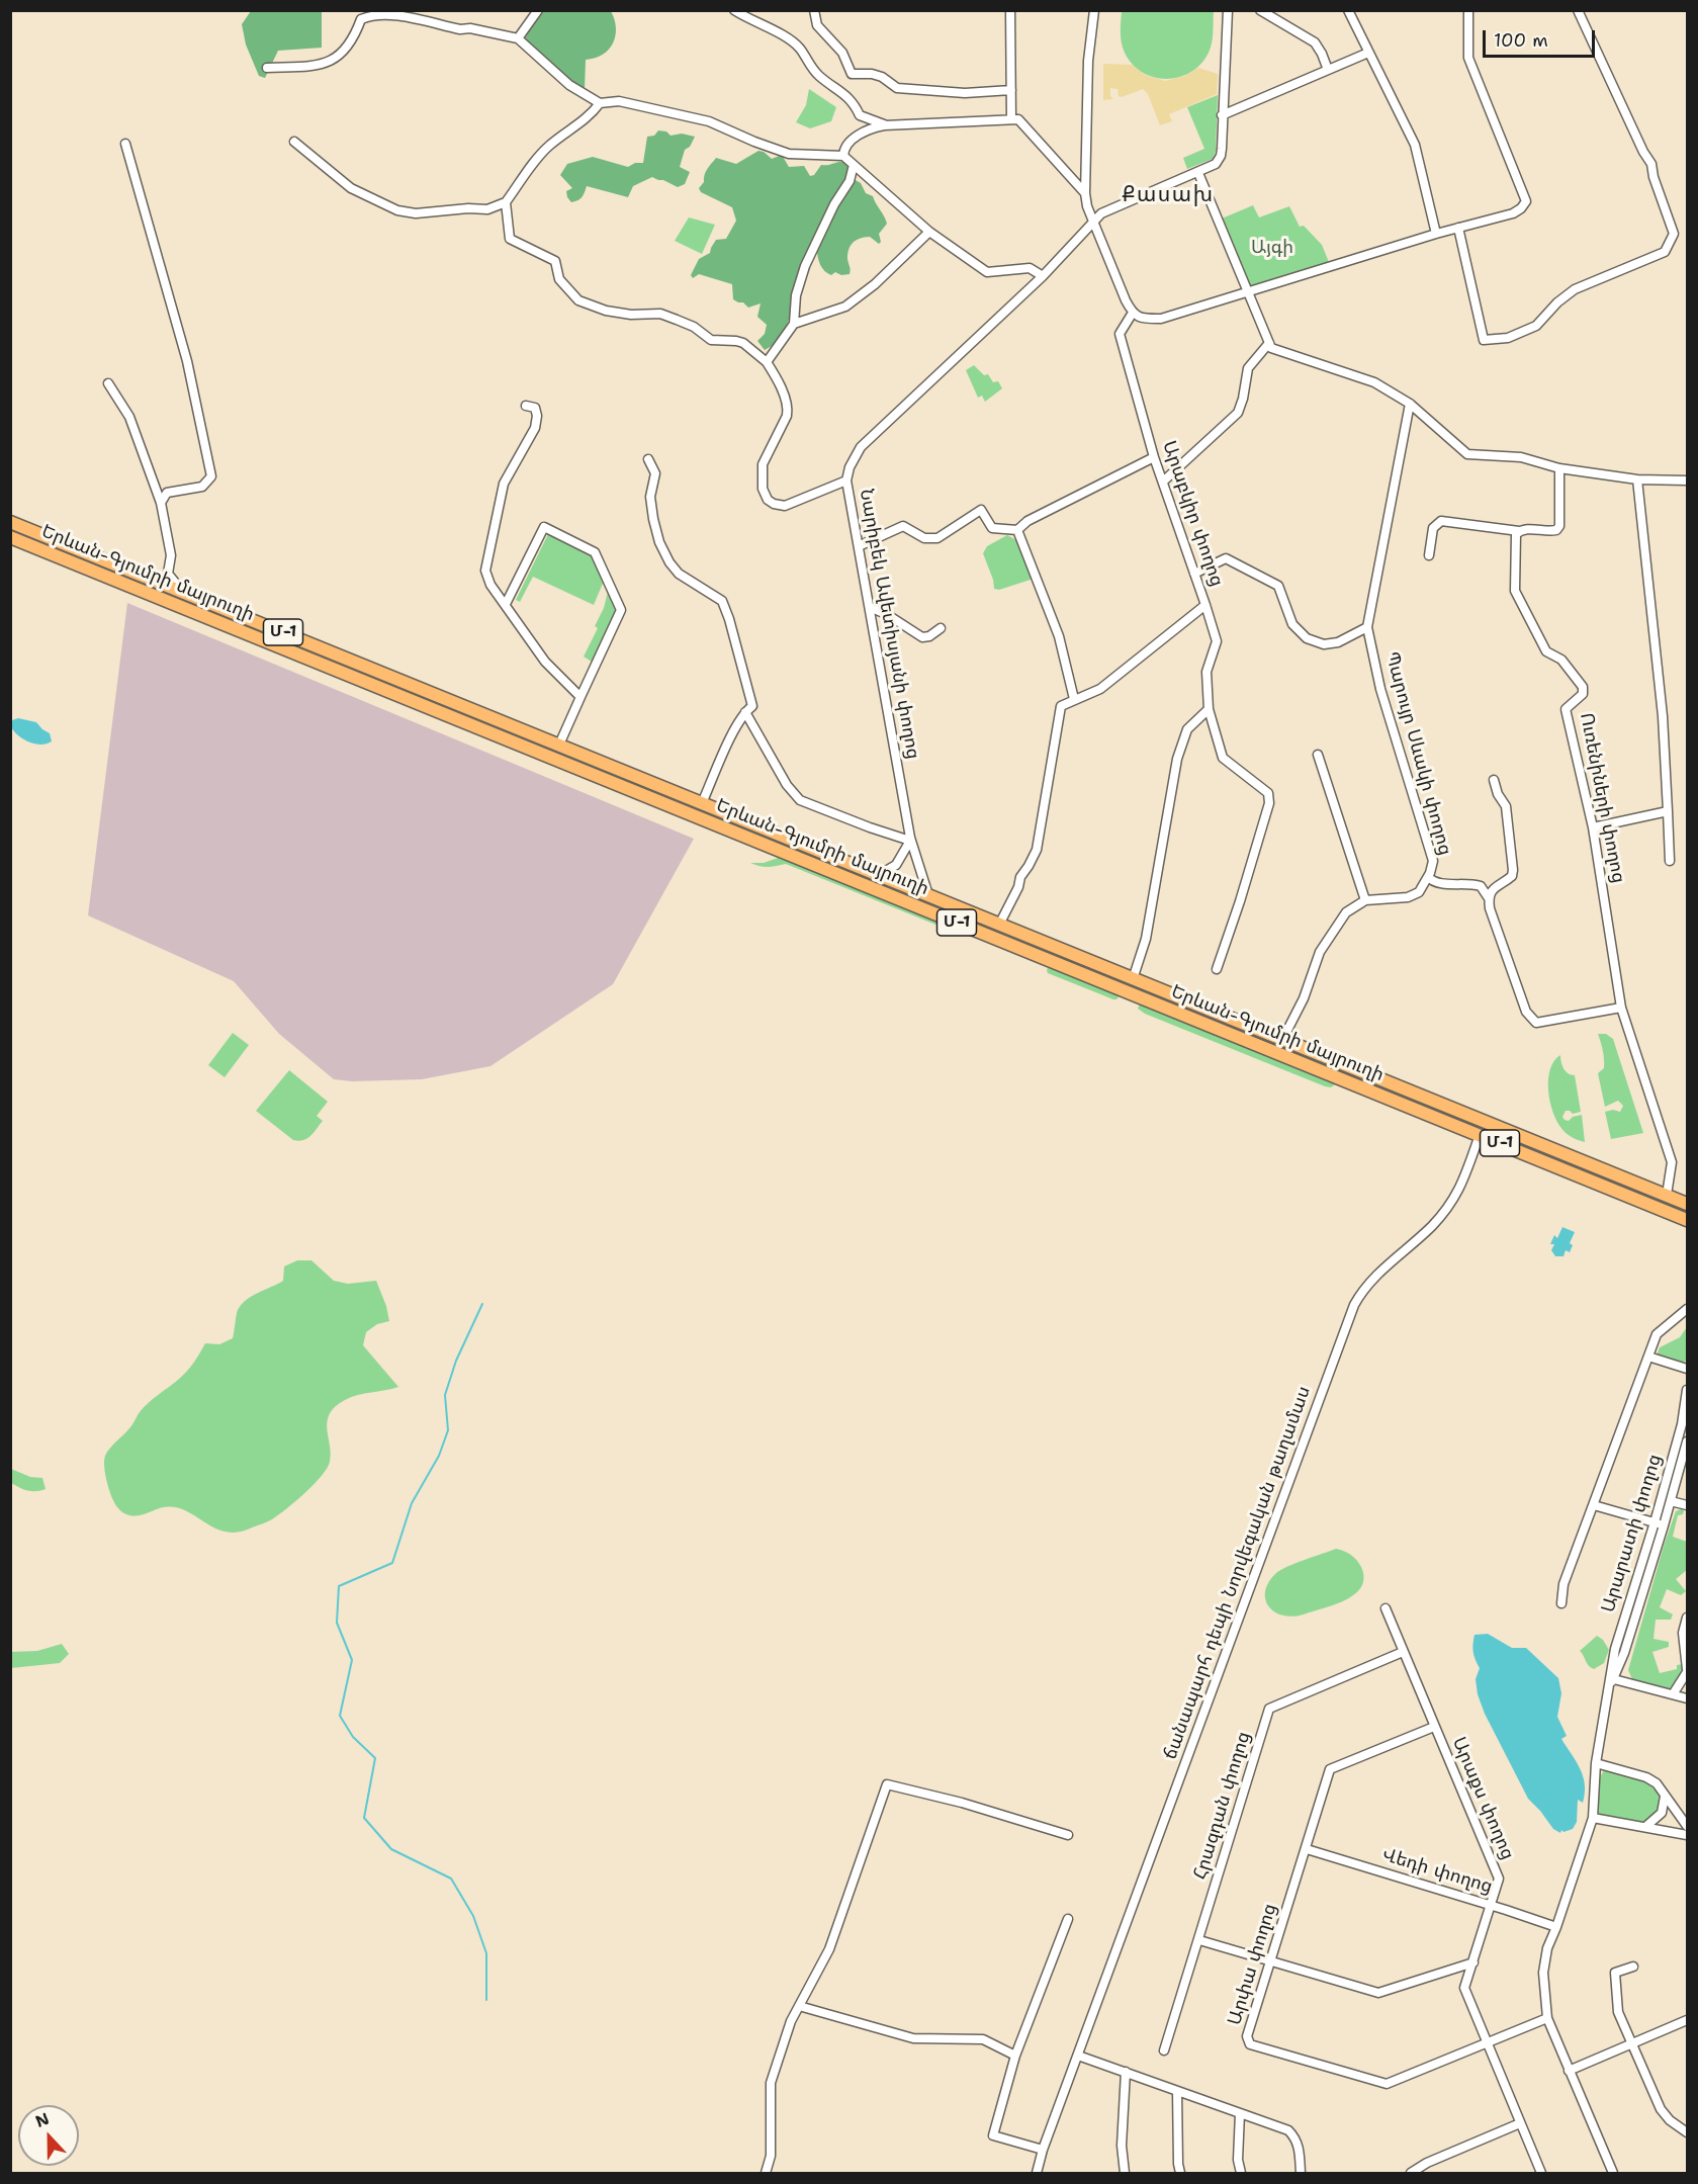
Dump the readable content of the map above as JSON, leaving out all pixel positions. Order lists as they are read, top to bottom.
{
  "streets": {
    "highway": ["Երևան-Գյումրի մայրուղի", "Մ-1"],
    "street": [
      "Արաբկիր փողոց",
      "Նարիբեկ Ավետիսյանի փողոց",
      "Պարույր Սևակի փողոց",
      "Ուռենիների փողոց",
      "Արարատի փողոց",
      "ճանապարհ դեպի Նորվեգական թաղամաս",
      "Արաքս փողոց",
      "Հրազդան փողոց",
      "Վեդի փողոց",
      "Արփա փողոց"
    ]
  },
  "crossings": [
    ["Երևան-Գյումրի մայրուղի", "Նարիբեկ Ավետիսյանի փողոց"],
    ["Երևան-Գյումրի մայրուղի", "Ուռենիների փողոց"],
    ["Երևան-Գյումրի մայրուղի", "ճանապարհ դեպի Նորվեգական թաղամաս"],
    ["Արարատի փողոց", "Վեդի փողոց"],
    ["Արարատի փողոց", "Արփա փողոց"],
    ["Արաքս փողոց", "Հրազդան փողոց"],
    ["Արաքս փողոց", "Վեդի փողոց"],
    ["Արաքս փողոց", "Արփա փողոց"],
    ["Վեդի փողոց", "Արփա փողոց"]
  ],
  "districts": ["Քասախ"],
  "parks": ["Այգի"],
  "scale_bar": "100 m",
  "north": "top"
}
